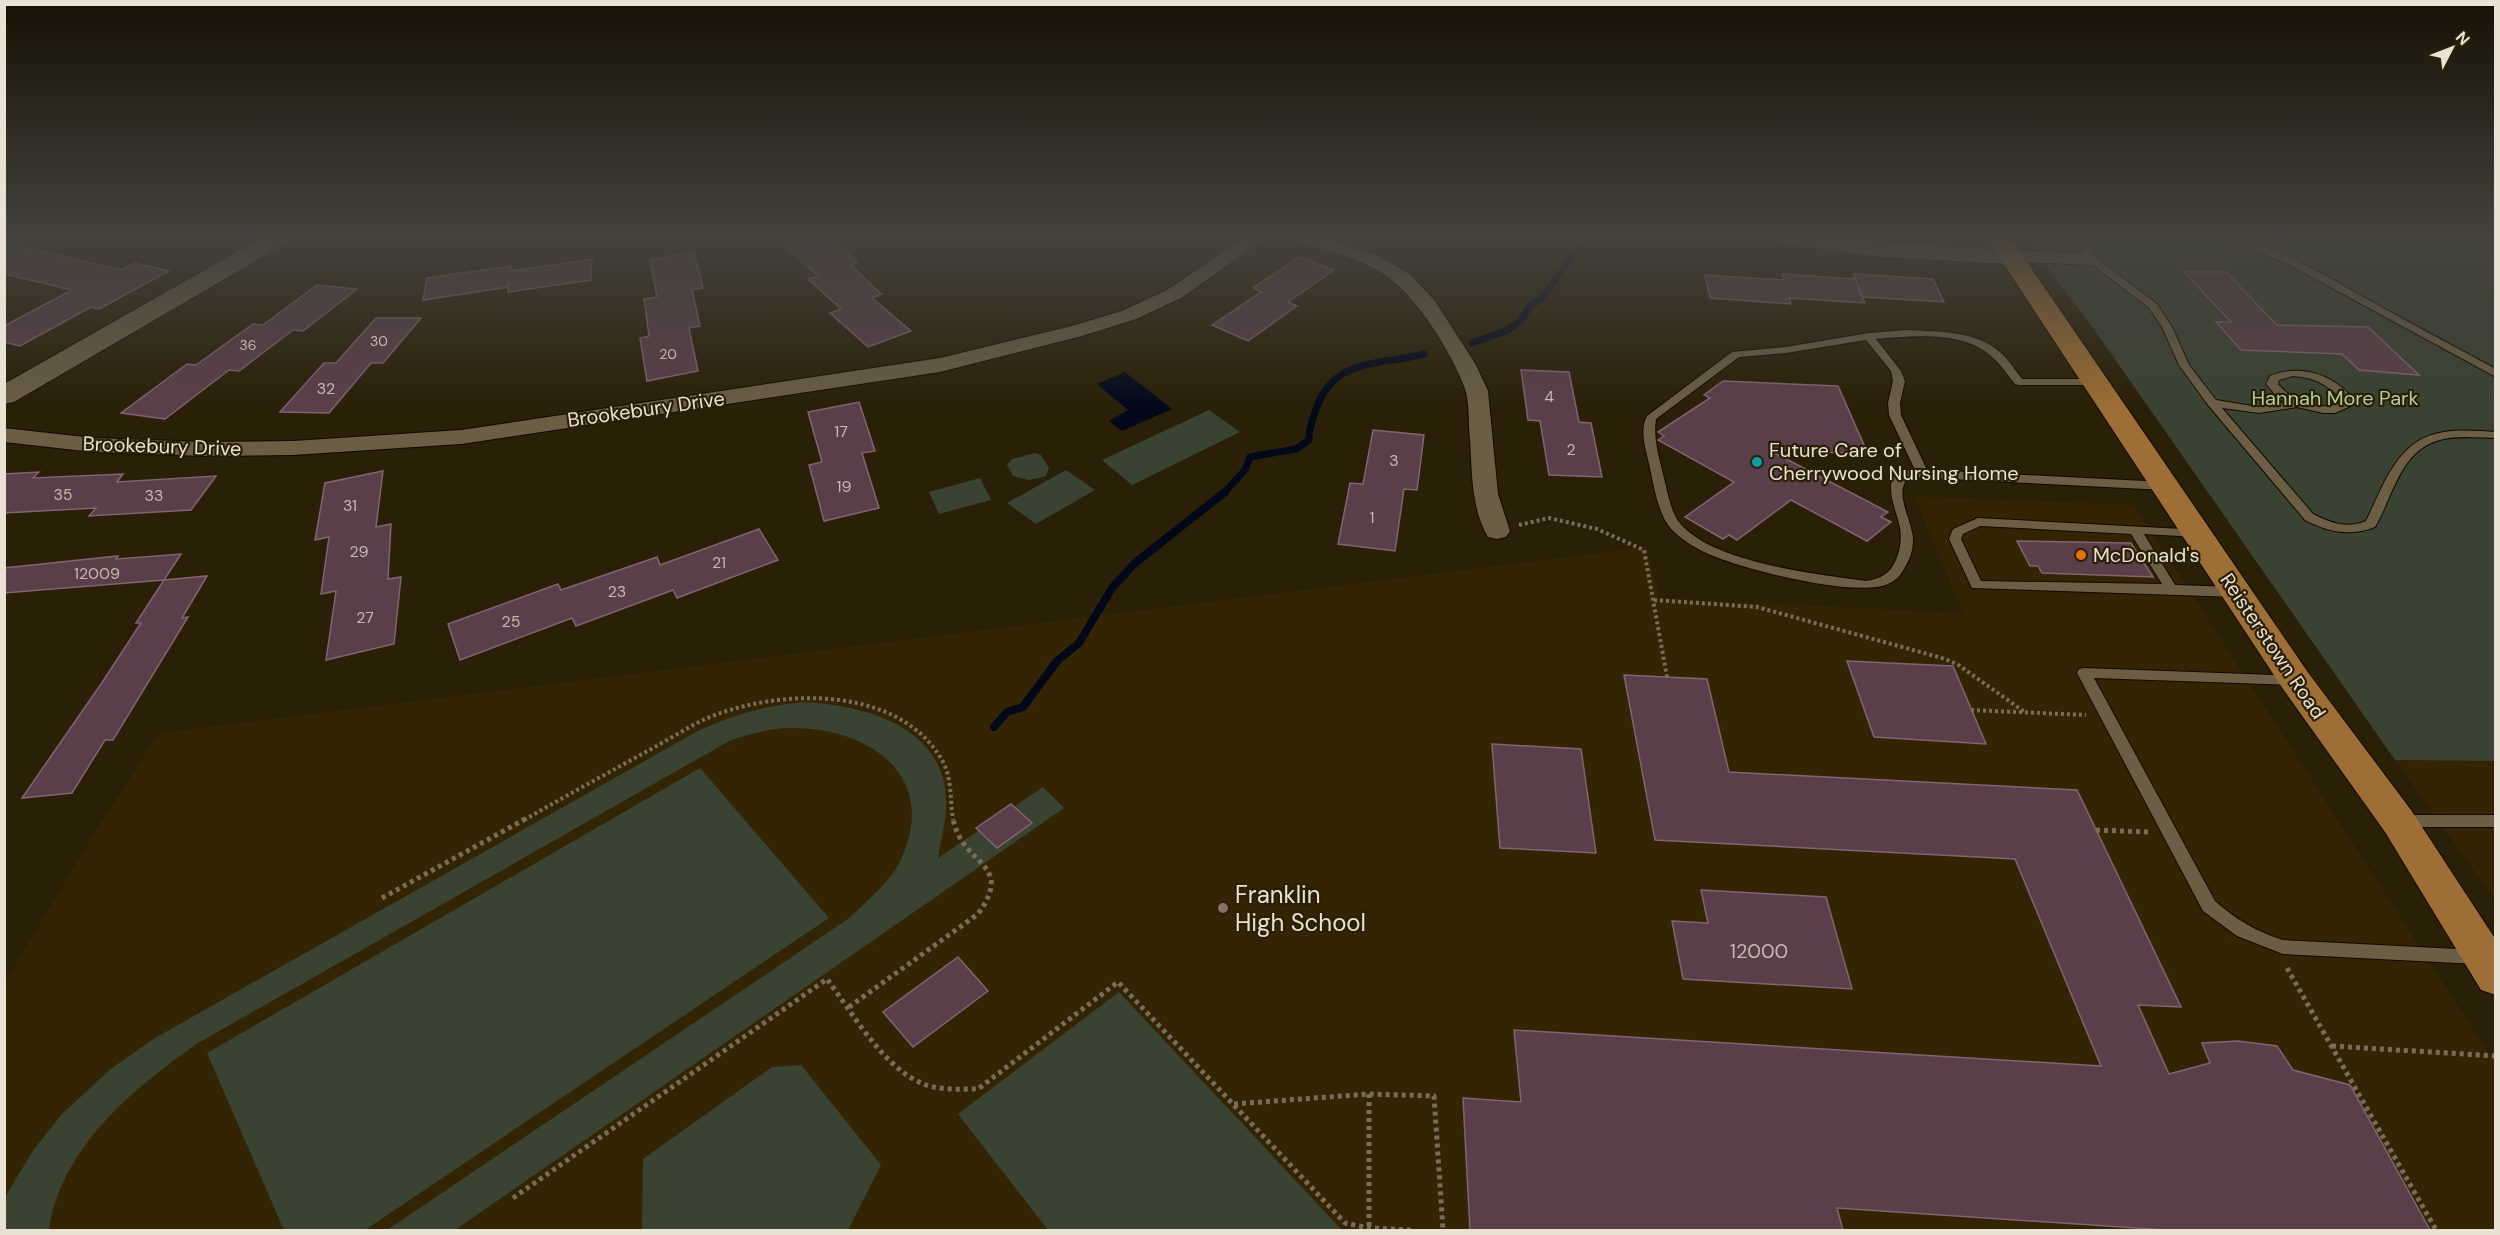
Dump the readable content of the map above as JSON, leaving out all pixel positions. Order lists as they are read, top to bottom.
{
  "streets": {
    "main road": ["Reisterstown Road"],
    "street": ["Brookebury Drive"]
  },
  "parks": ["Hannah More Park"],
  "places": ["Future Care of Cherrywood Nursing Home", "McDonald's", "Franklin High School"],
  "house_numbers": [
    "30",
    "36",
    "20",
    "32",
    "4",
    "17",
    "2",
    "3",
    "19",
    "35",
    "33",
    "31",
    "1",
    "29",
    "21",
    "12009",
    "23",
    "27",
    "25",
    "12000"
  ],
  "north": "top right"
}
